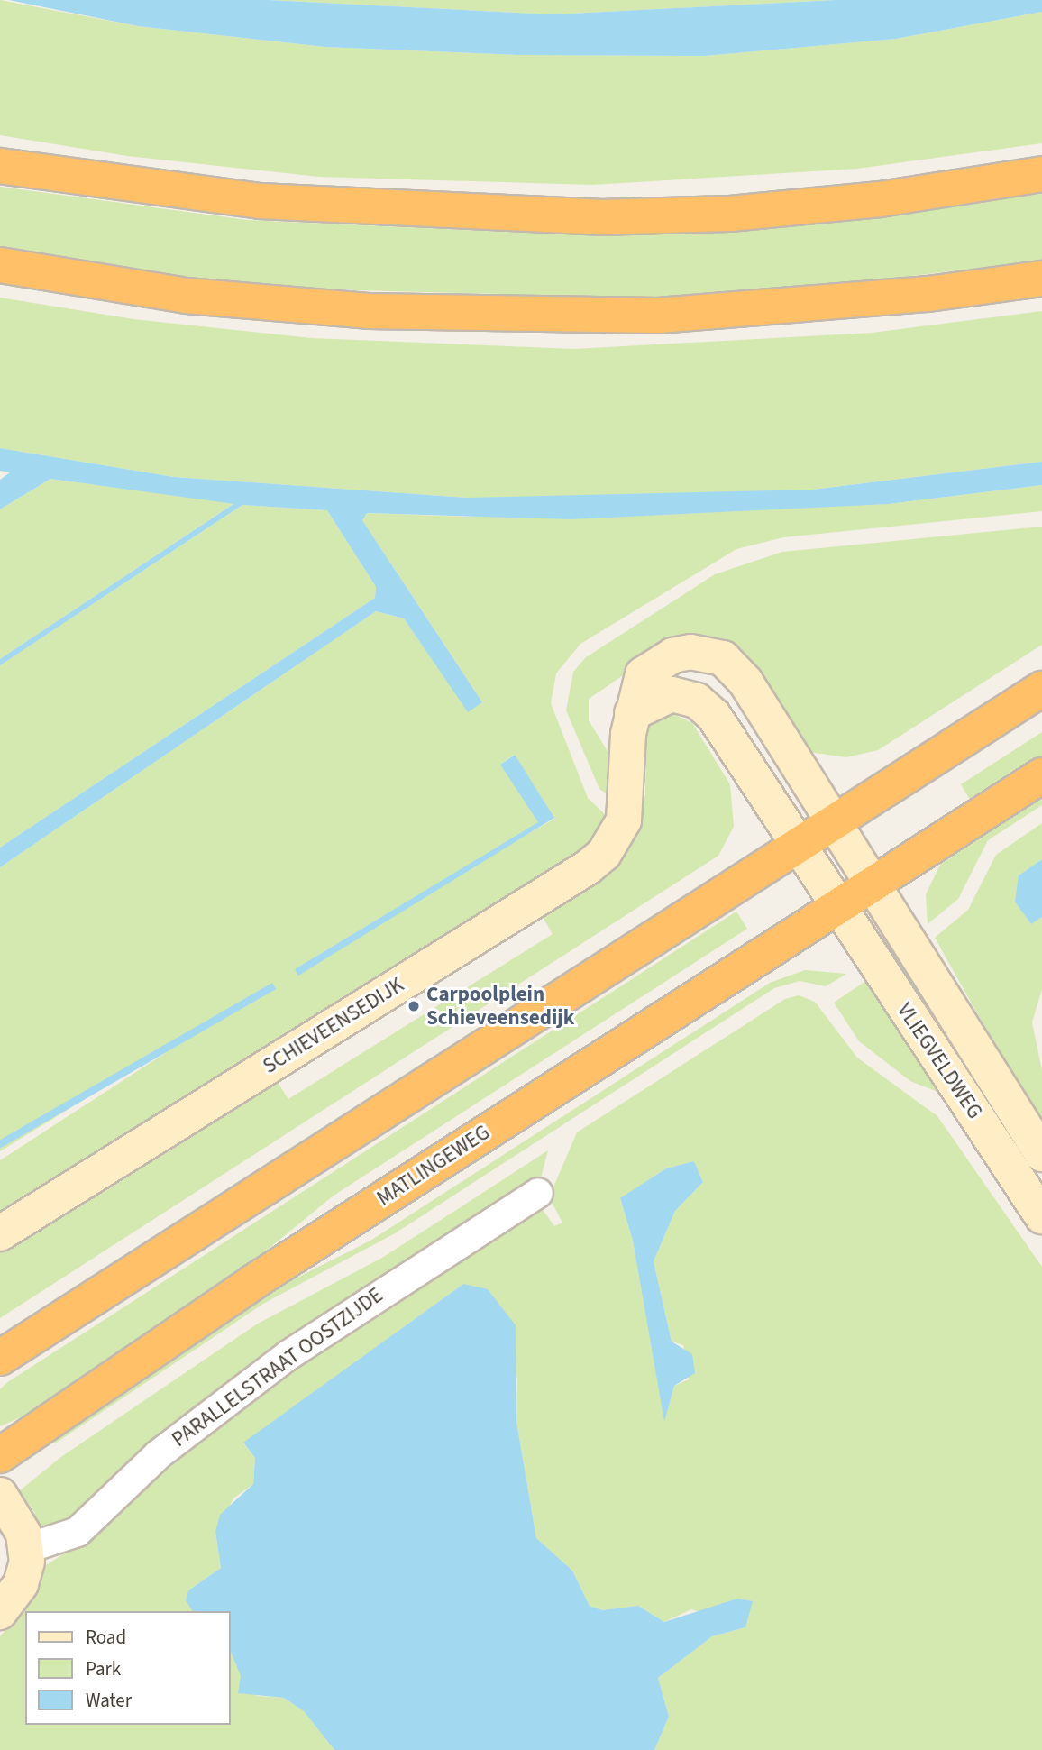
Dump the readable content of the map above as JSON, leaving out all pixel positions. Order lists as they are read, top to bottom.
{
  "streets": {
    "highway": ["MATLINGEWEG"],
    "street": ["SCHIEVEENSEDIJK", "VLIEGVELDWEG", "PARALLELSTRAAT OOSTZIJDE"]
  },
  "crossings": [
    ["SCHIEVEENSEDIJK", "VLIEGVELDWEG"],
    ["VLIEGVELDWEG", "MATLINGEWEG"]
  ],
  "places": ["Carpoolplein Schieveensedijk"],
  "legend": ["Road", "Park", "Water"]
}
